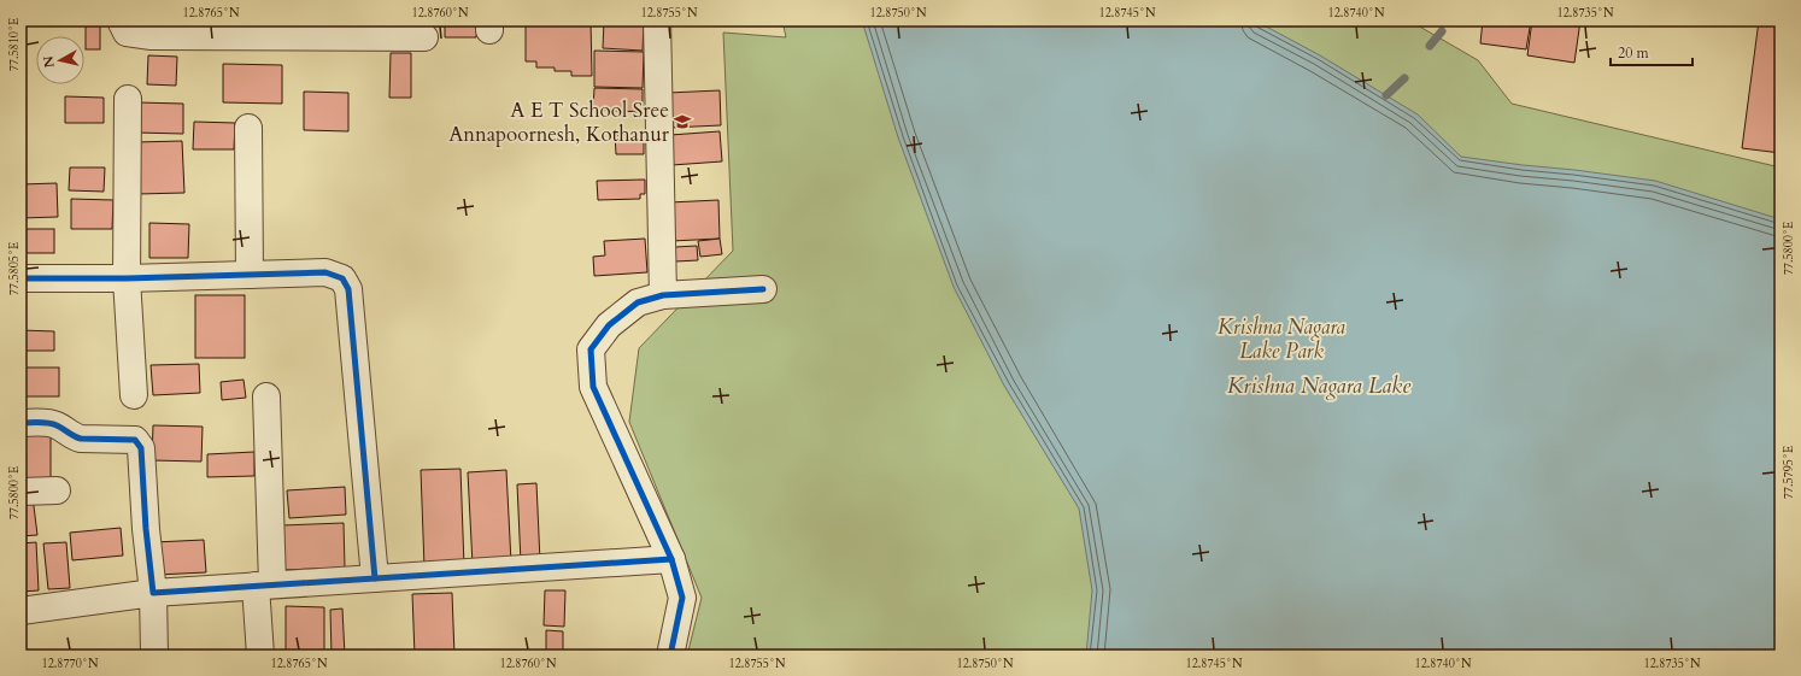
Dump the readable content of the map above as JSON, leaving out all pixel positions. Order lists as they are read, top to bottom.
{
  "water": ["Krishna Nagara Lake"],
  "parks": ["Krishna Nagara Lake Park"],
  "places": {
    "school or university": ["A E T School Sree Annapoornesh, Kothanur"]
  },
  "scale_bar": "20 m",
  "north": "left",
  "coordinates": [
    "12.8765°N",
    "12.8760°N",
    "12.8755°N",
    "12.8750°N",
    "12.8745°N",
    "12.8740°N",
    "12.8735°N",
    "77.5810°E",
    "77.5800°E",
    "77.5805°E",
    "77.5795°E",
    "12.8770°N"
  ]
}
